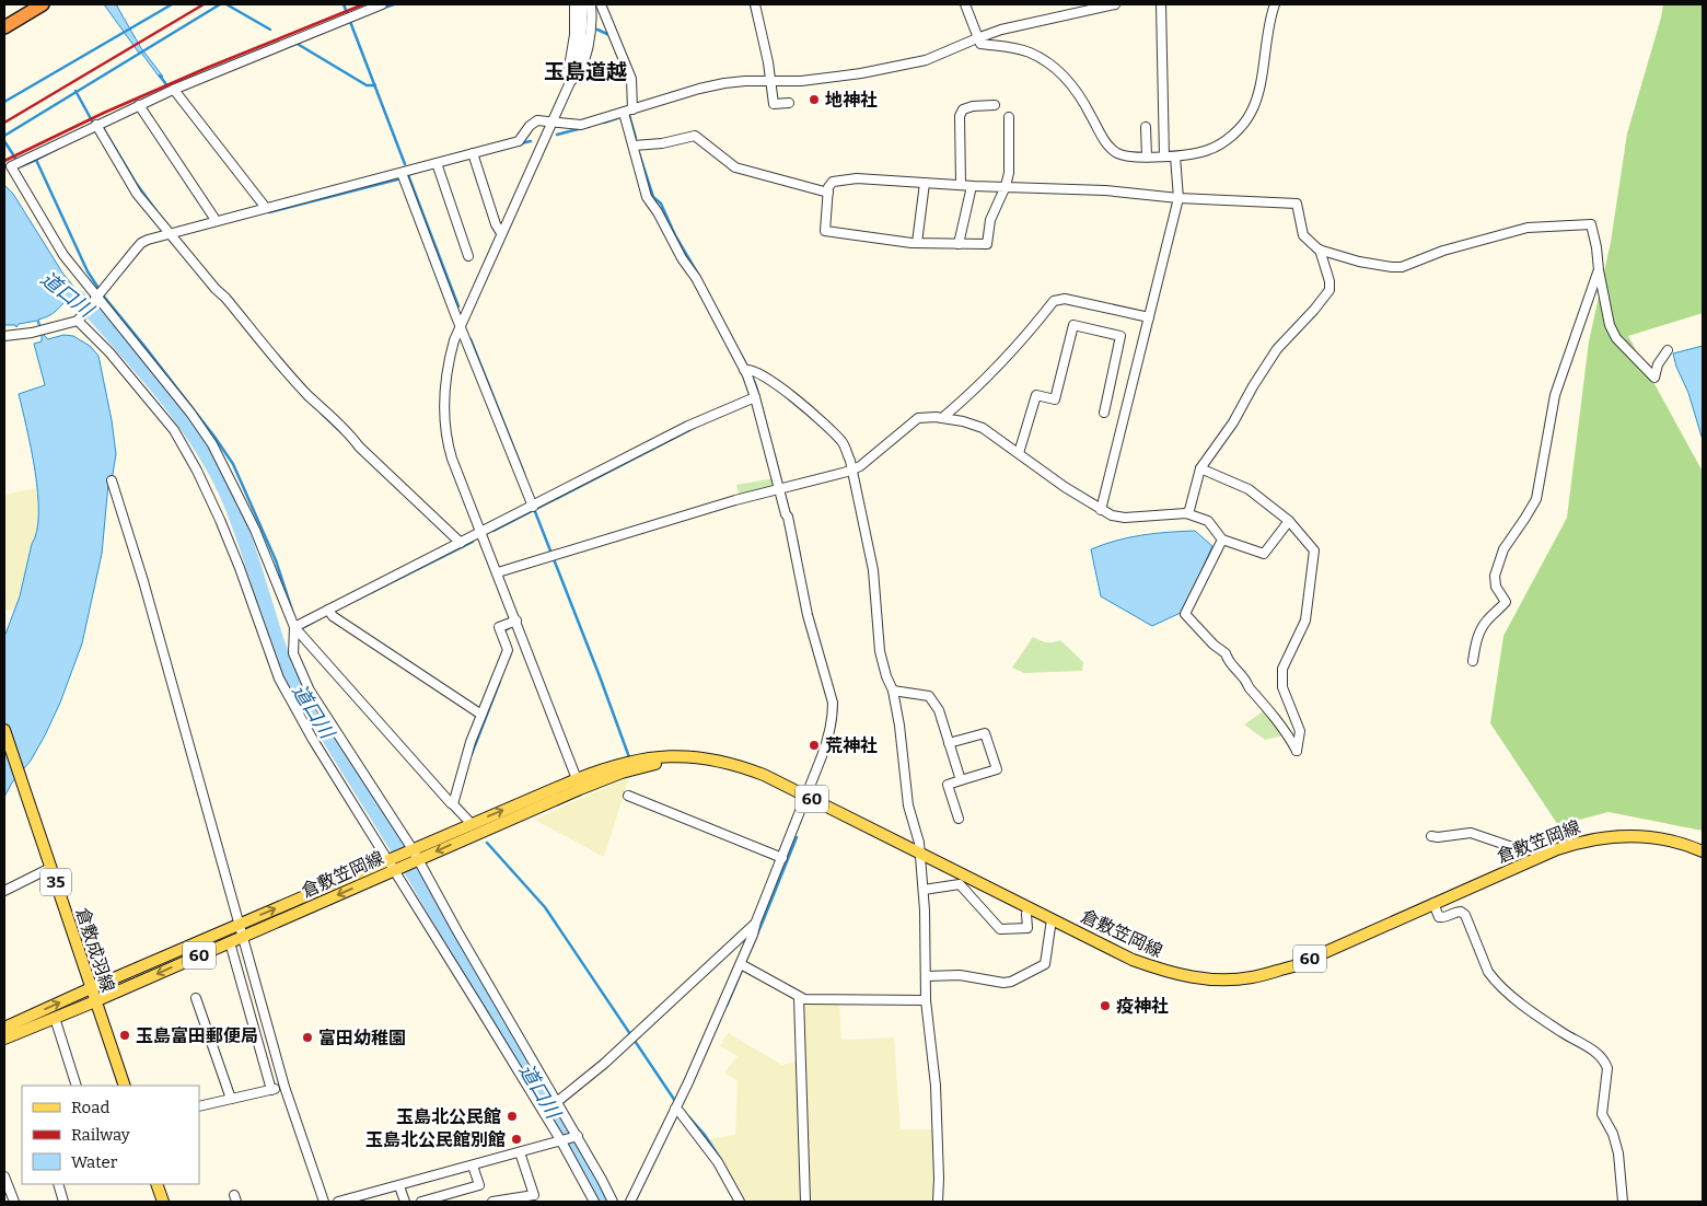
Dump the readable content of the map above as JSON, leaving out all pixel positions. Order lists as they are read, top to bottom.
{
  "streets": {
    "main road": [
      "60",
      "倉敷笠岡線",
      "35",
      "倉敷成羽線"
    ]
  },
  "crossings": [
    ["倉敷笠岡線", "倉敷成羽線"]
  ],
  "districts": ["玉島道越"],
  "water": ["道口川"],
  "places": [
    "地神社",
    "荒神社",
    "疫神社",
    "玉島富田郵便局",
    "富田幼稚園",
    "玉島北公民館",
    "玉島北公民館別館"
  ],
  "legend": ["Road", "Railway", "Water"]
}
